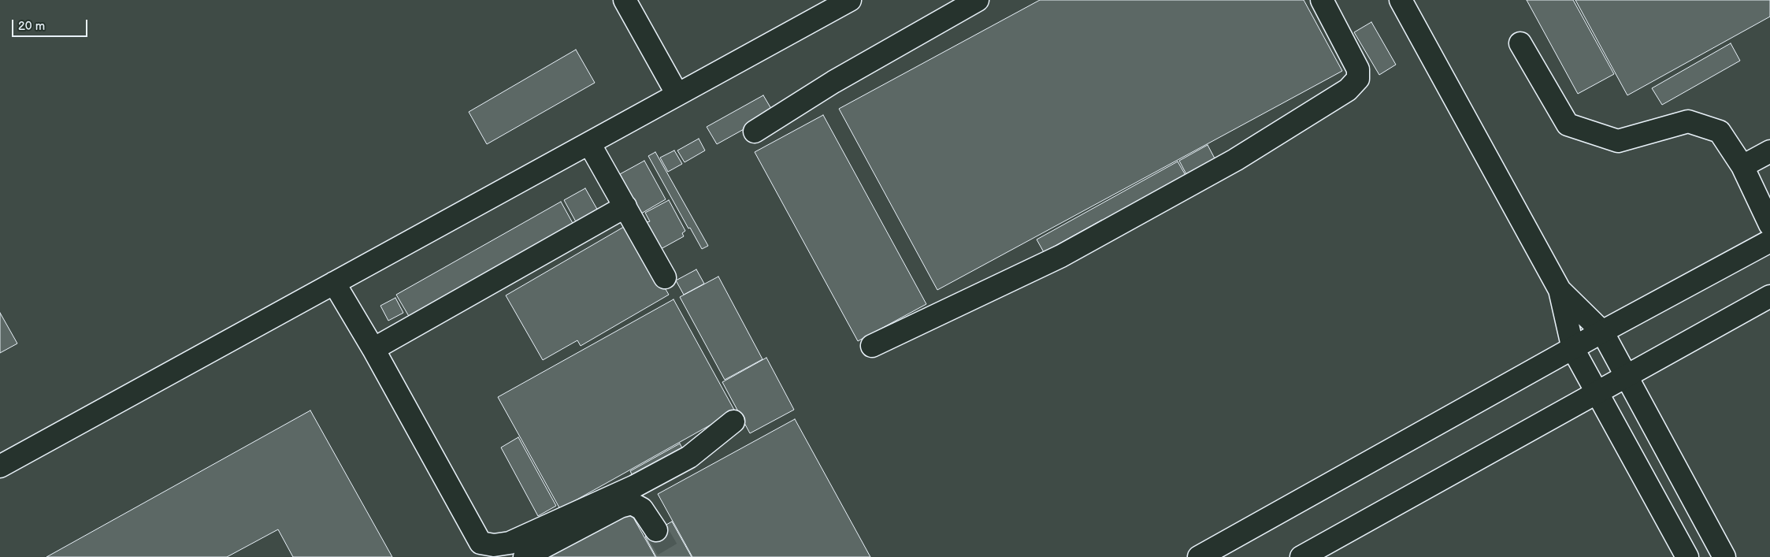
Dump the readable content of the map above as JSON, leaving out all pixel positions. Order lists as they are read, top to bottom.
{
  "scale_bar": "20 m"
}
